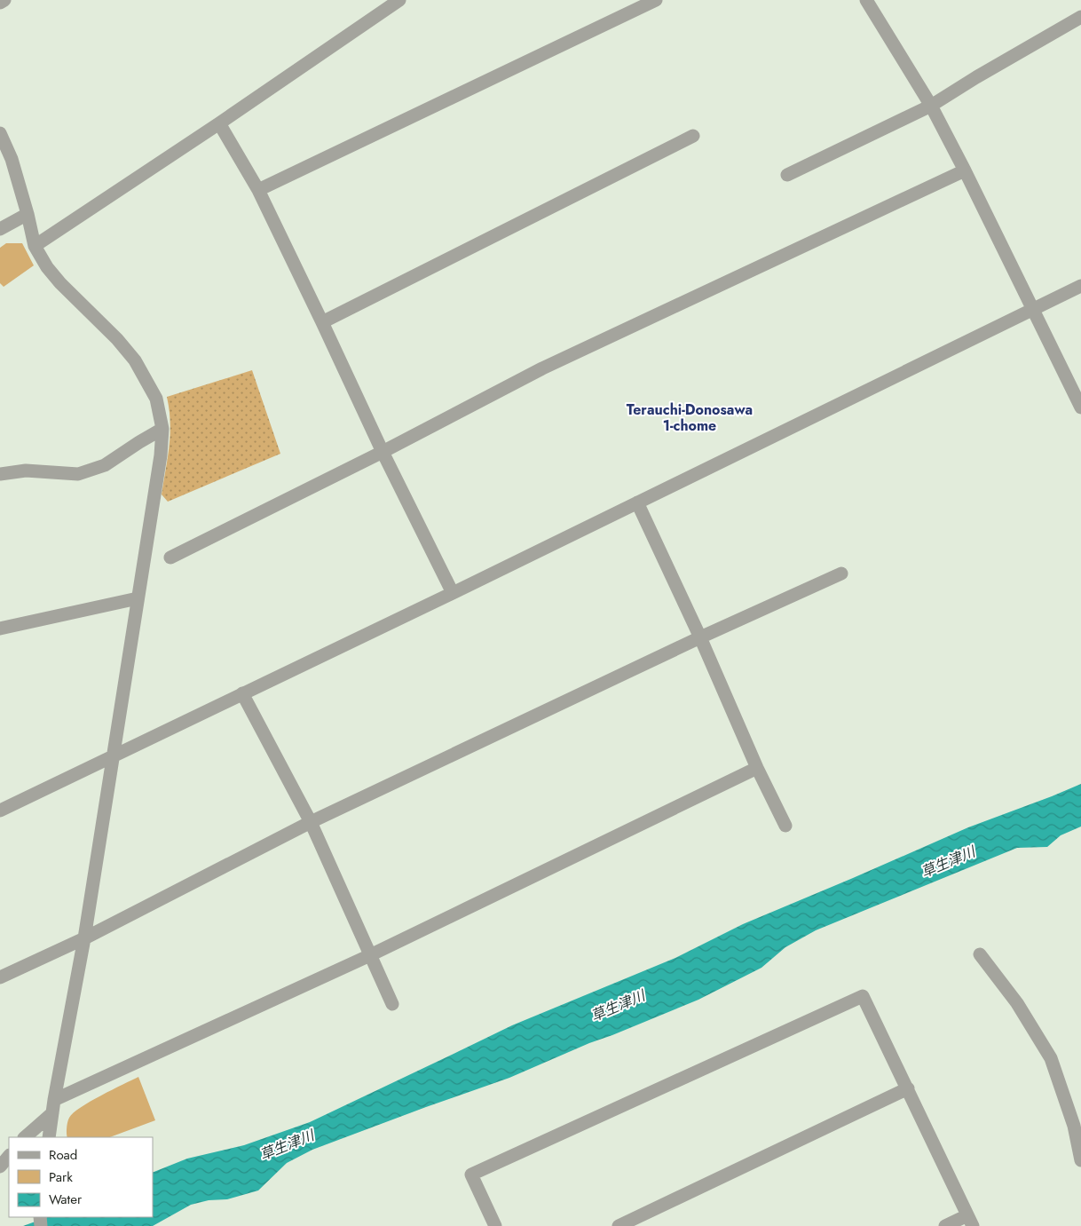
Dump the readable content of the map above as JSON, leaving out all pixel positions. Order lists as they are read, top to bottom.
{
  "districts": ["Terauchi-Donosawa 1-chome"],
  "water": ["草生津川"],
  "legend": ["Road", "Park", "Water"]
}
